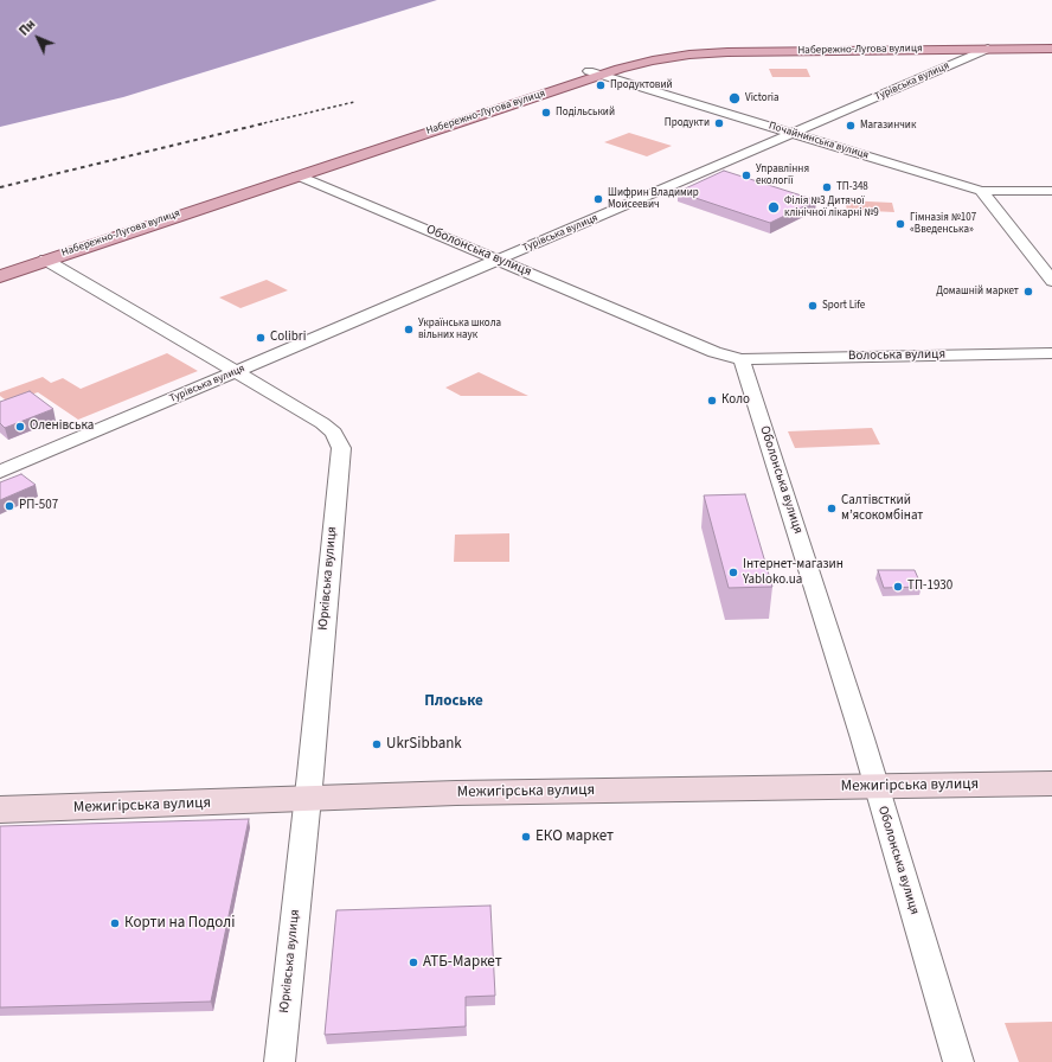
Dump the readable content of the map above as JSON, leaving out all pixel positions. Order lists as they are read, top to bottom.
{
  "streets": {
    "main road": ["Набережно-Лугова вулиця"],
    "street": [
      "Турівська вулиця",
      "Почайнинська вулиця",
      "Оболонська вулиця",
      "Волоська вулиця",
      "Юрківська вулиця",
      "Межигірська вулиця"
    ]
  },
  "crossings": [
    ["Набережно-Лугова вулиця", "Турівська вулиця"],
    ["Набережно-Лугова вулиця", "Почайнинська вулиця"],
    ["Набережно-Лугова вулиця", "Оболонська вулиця"],
    ["Набережно-Лугова вулиця", "Юрківська вулиця"],
    ["Турівська вулиця", "Почайнинська вулиця"],
    ["Турівська вулиця", "Оболонська вулиця"],
    ["Турівська вулиця", "Юрківська вулиця"],
    ["Оболонська вулиця", "Волоська вулиця"],
    ["Оболонська вулиця", "Межигірська вулиця"],
    ["Юрківська вулиця", "Межигірська вулиця"]
  ],
  "districts": ["Плоське"],
  "places": [
    "Продуктовий",
    "Victoria",
    "Подільський",
    "Продукти",
    "Магазинчик",
    "Управління екології",
    "ТП-348",
    "Шифрин Владимир Моисеевич",
    "Філія №3 Дитячої клінічної лікарні №9",
    "Гімназія №107 «Введенська»",
    "Домашній маркет",
    "Sport Life",
    "Українська школа вільних наук",
    "Colibri",
    "Коло",
    "Оленівська",
    "РП-507",
    "Салтівсткий м’ясокомбінат",
    "Інтернет-магазин Yabloko.ua",
    "ТП-1930",
    "UkrSibbank",
    "ЕКО маркет",
    "Корти на Подолі",
    "АТБ-Маркет"
  ],
  "north": "top left"
}
